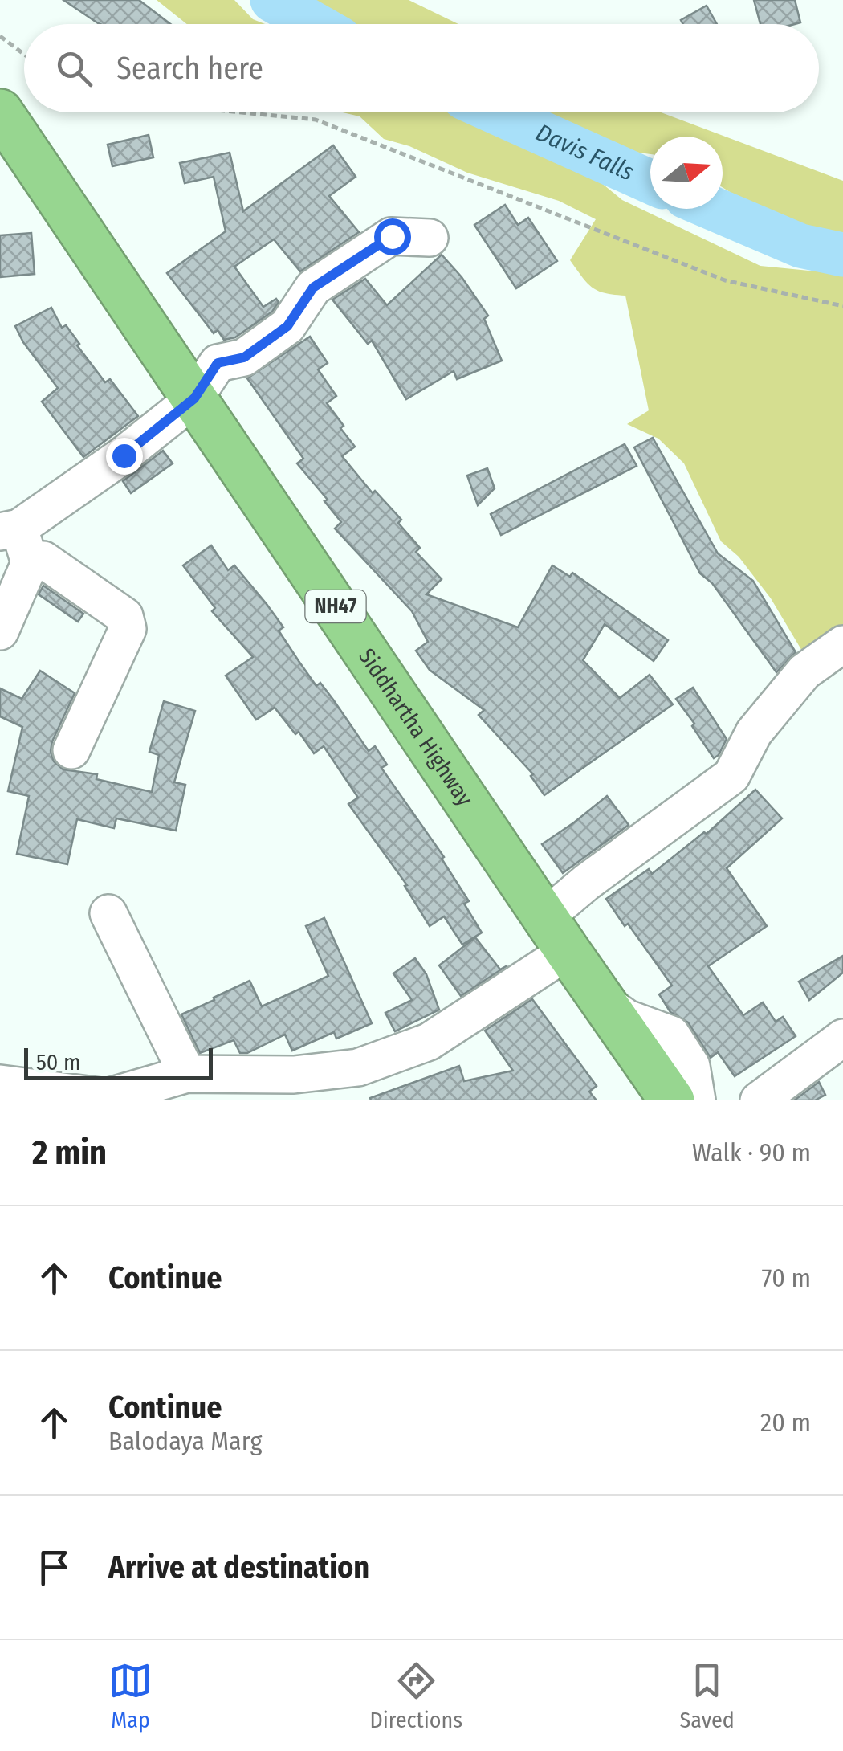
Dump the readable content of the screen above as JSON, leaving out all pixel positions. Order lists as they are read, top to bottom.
{
  "streets": {
    "highway": ["NH47", "Siddhartha Highway"]
  },
  "water": ["Davis Falls"],
  "scale_bar": "50 m",
  "north": "right",
  "page": {
    "search": "Search here",
    "scale": "50 m",
    "heading": ["2 min", "Walk · 90 m"],
    "list": [
      ["Continue", "70 m"],
      ["Continue", "Balodaya Marg", "20 m"],
      "Arrive at destination"
    ],
    "nav": ["Map", "Directions", "Saved"]
  }
}
